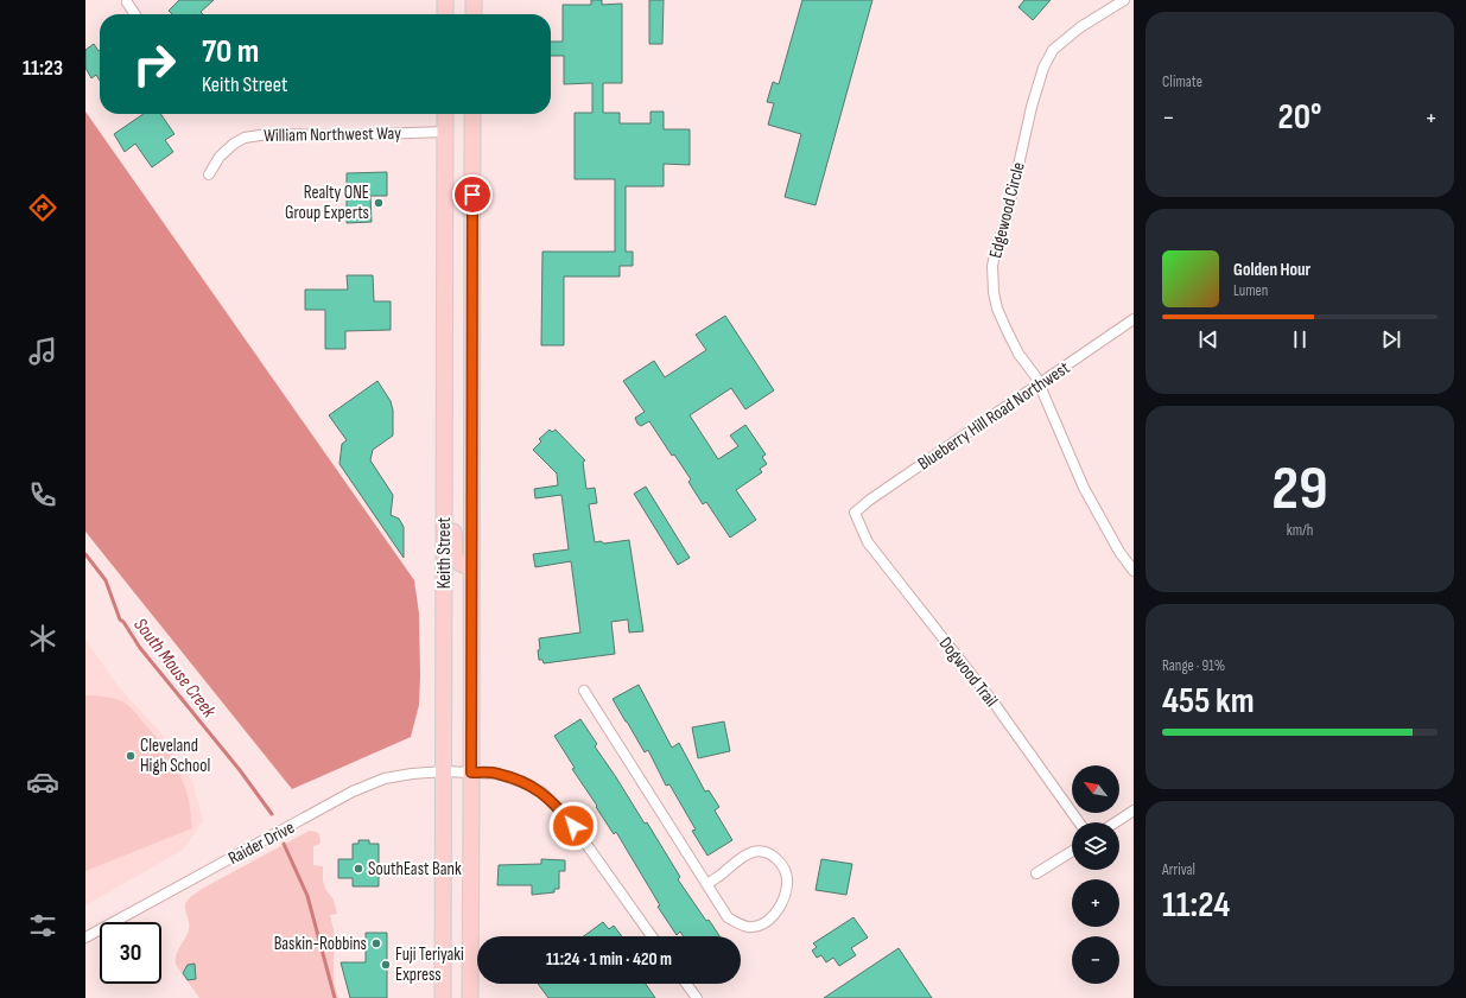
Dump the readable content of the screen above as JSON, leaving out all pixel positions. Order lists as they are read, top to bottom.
{
  "streets": {
    "main road": ["Keith Street"],
    "street": [
      "William Northwest Way",
      "Edgewood Circle",
      "Blueberry Hill Road Northwest",
      "Dogwood Trail",
      "Raider Drive"
    ]
  },
  "crossings": [
    ["William Northwest Way", "Keith Street"],
    ["Edgewood Circle", "Blueberry Hill Road Northwest"],
    ["Blueberry Hill Road Northwest", "Dogwood Trail"],
    ["Keith Street", "Raider Drive"]
  ],
  "water": ["South Mouse Creek"],
  "places": [
    "Realty ONE Group Experts",
    "Cleveland High School",
    "SouthEast Bank",
    "Baskin-Robbins",
    "Fuji Teriyaki Express"
  ],
  "north": "top left",
  "page": {
    "tabs": "11:23",
    "tile": [
      "Climate",
      ["29", "km/h"],
      ["Range · 91%", "455 km"],
      ["Arrival", "11:24"]
    ],
    "turn": ["70 m", "Keith Street"],
    "heat": ["−", "20°", "+"],
    "song": ["Golden Hour", "Lumen"],
    "map_buttons": ["+", "−"],
    "limit": "30",
    "trip": "11:24 · 1 min · 420 m"
  }
}
